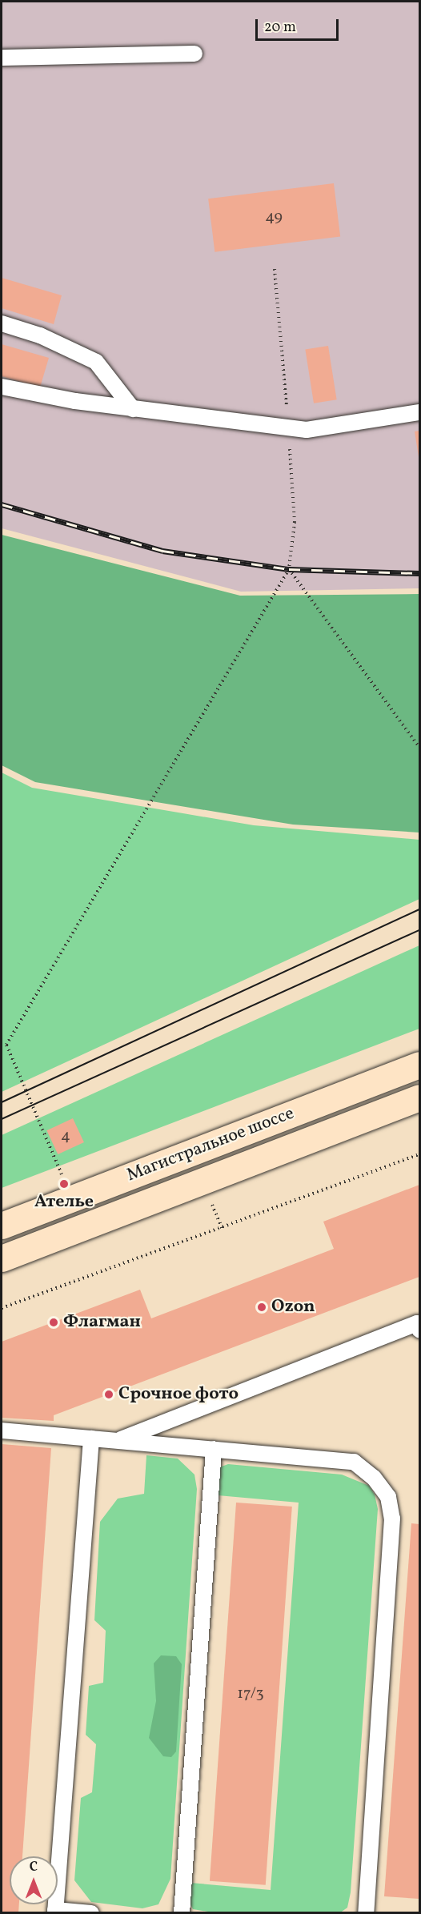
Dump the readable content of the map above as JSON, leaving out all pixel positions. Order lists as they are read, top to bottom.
{
  "streets": {
    "main road": ["Магистральное шоссе"]
  },
  "places": [
    "Ателье",
    "Ozon",
    "Флагман",
    "Срочное фото"
  ],
  "house_numbers": ["49", "4", "17/3"],
  "scale_bar": "20 m",
  "north": "top"
}
